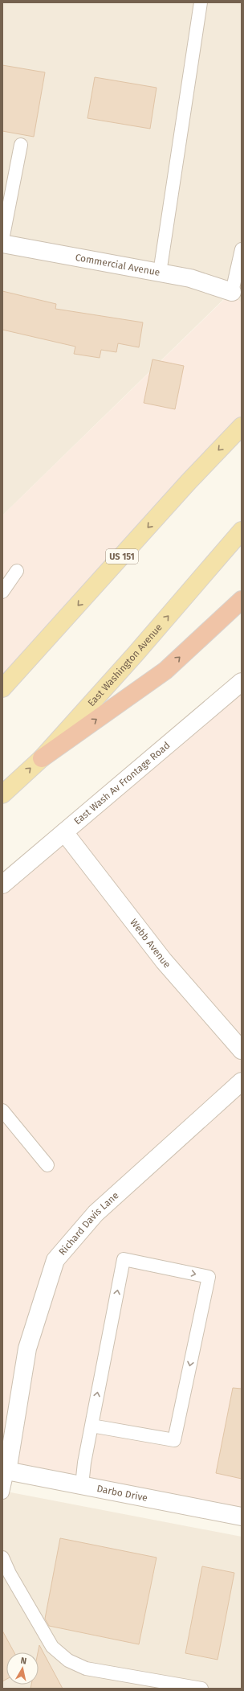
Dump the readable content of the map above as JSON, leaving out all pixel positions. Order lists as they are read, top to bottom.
{
  "streets": {
    "main road": ["US 151", "East Washington Avenue"],
    "street": [
      "Commercial Avenue",
      "East Wash Av Frontage Road",
      "Webb Avenue",
      "Richard Davis Lane",
      "Darbo Drive"
    ]
  },
  "crossings": [
    ["East Wash Av Frontage Road", "Webb Avenue"],
    ["Richard Davis Lane", "Darbo Drive"]
  ],
  "north": "top"
}
